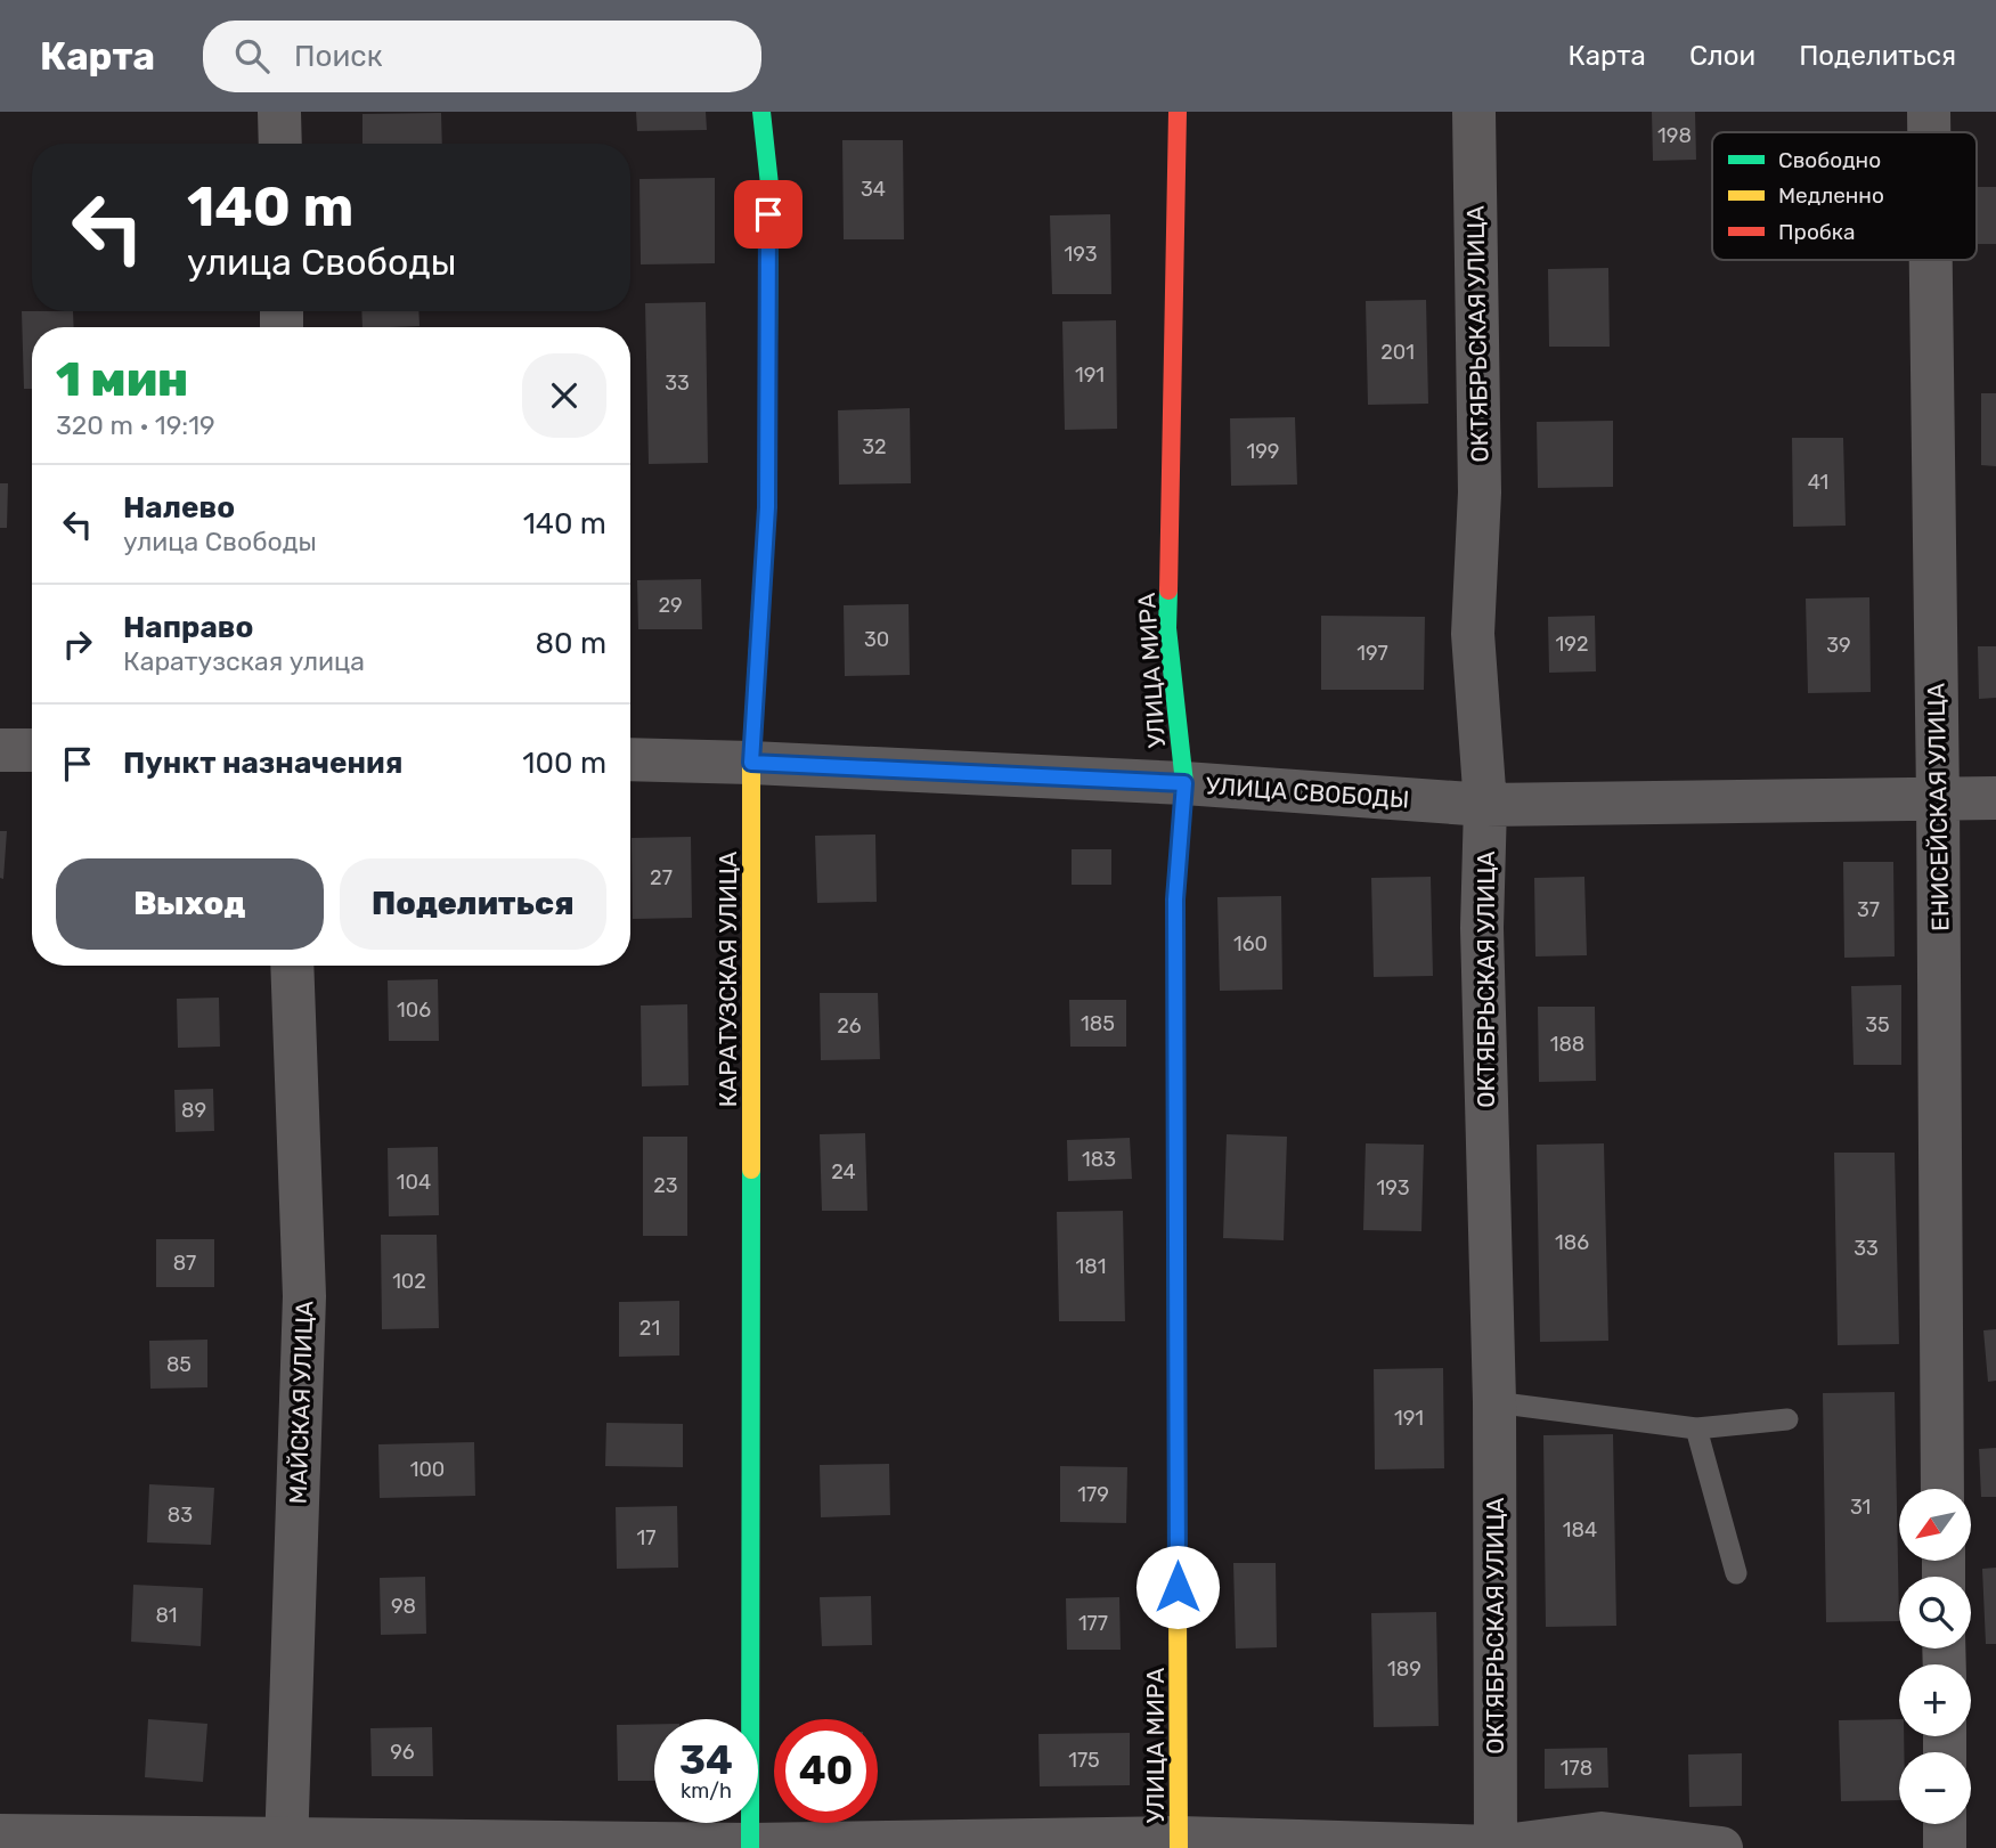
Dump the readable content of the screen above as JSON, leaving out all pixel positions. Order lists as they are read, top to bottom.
{
  "streets": {
    "street": [
      "ОКТЯБРЬСКАЯ УЛИЦА",
      "УЛИЦА МИРА",
      "УЛИЦА СВОБОДЫ",
      "ЕНИСЕЙСКАЯ УЛИЦА",
      "КАРАТУЗСКАЯ УЛИЦА",
      "МАЙСКАЯ УЛИЦА"
    ]
  },
  "crossings": [
    ["ОКТЯБРЬСКАЯ УЛИЦА", "УЛИЦА СВОБОДЫ"],
    ["УЛИЦА МИРА", "УЛИЦА СВОБОДЫ"],
    ["УЛИЦА СВОБОДЫ", "ЕНИСЕЙСКАЯ УЛИЦА"],
    ["УЛИЦА СВОБОДЫ", "КАРАТУЗСКАЯ УЛИЦА"]
  ],
  "house_numbers": [
    "198",
    "34",
    "193",
    "201",
    "191",
    "33",
    "32",
    "199",
    "41",
    "29",
    "30",
    "192",
    "39",
    "197",
    "27",
    "37",
    "160",
    "106",
    "185",
    "35",
    "26",
    "188",
    "89",
    "183",
    "24",
    "104",
    "23",
    "193",
    "186",
    "33",
    "87",
    "181",
    "102",
    "21",
    "85",
    "191",
    "100",
    "179",
    "31",
    "83",
    "184",
    "17",
    "98",
    "81",
    "177",
    "189",
    "96",
    "175",
    "178"
  ],
  "legend": ["Свободно", "Медленно", "Пробка"],
  "north": "bottom left",
  "page": {
    "header": "Карта",
    "search": "Поиск",
    "nav": ["Карта", "Слои", "Поделиться"],
    "turn": ["140 m", "улица Свободы"],
    "heading": ["1 мин", "320 m · 19:19"],
    "list": [
      {
        "name": "Налево",
        "note": "улица Свободы",
        "value": "140 m"
      },
      {
        "name": "Направо",
        "note": "Каратузская улица",
        "value": "80 m"
      },
      {
        "name": "Пункт назначения",
        "value": "100 m"
      }
    ],
    "buttons": ["Выход", "Поделиться"],
    "map_buttons": ["+", "−"],
    "speed": "34 km/h",
    "limit": "40"
  }
}
